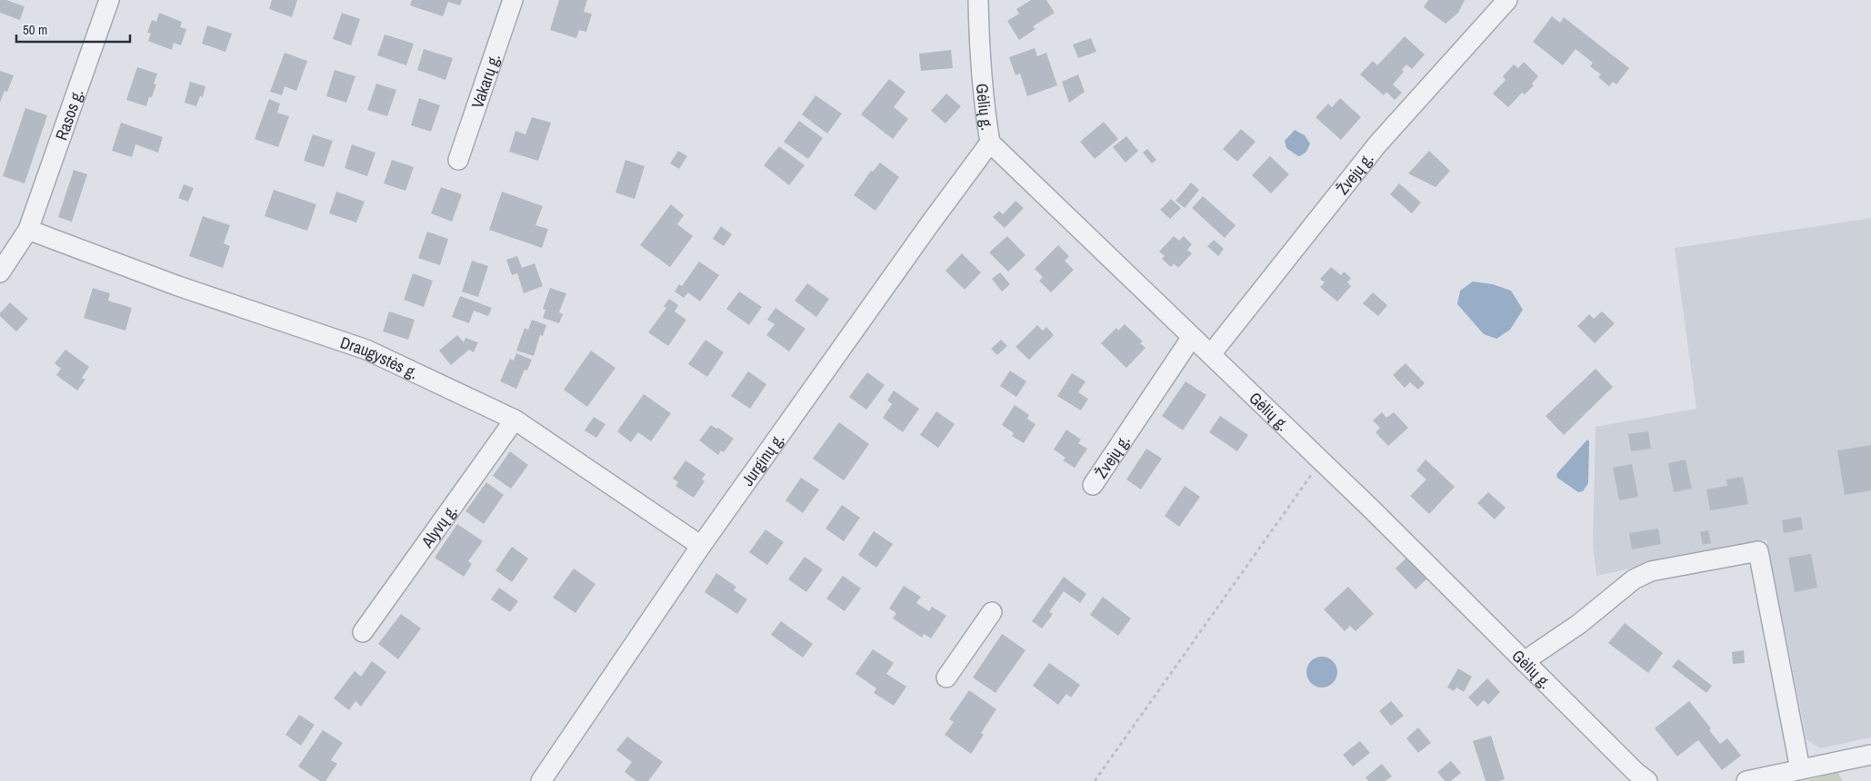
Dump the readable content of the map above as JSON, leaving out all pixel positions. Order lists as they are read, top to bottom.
{
  "streets": {
    "street": [
      "Vakarų g.",
      "Gėlių g.",
      "Rasos g.",
      "Žvejų g.",
      "Draugystės g.",
      "Jurginų g.",
      "Alyvų g."
    ]
  },
  "crossings": [
    ["Gėlių g.", "Žvejų g."],
    ["Gėlių g.", "Jurginų g."],
    ["Rasos g.", "Draugystės g."],
    ["Draugystės g.", "Jurginų g."],
    ["Draugystės g.", "Alyvų g."]
  ],
  "scale_bar": "50 m"
}
